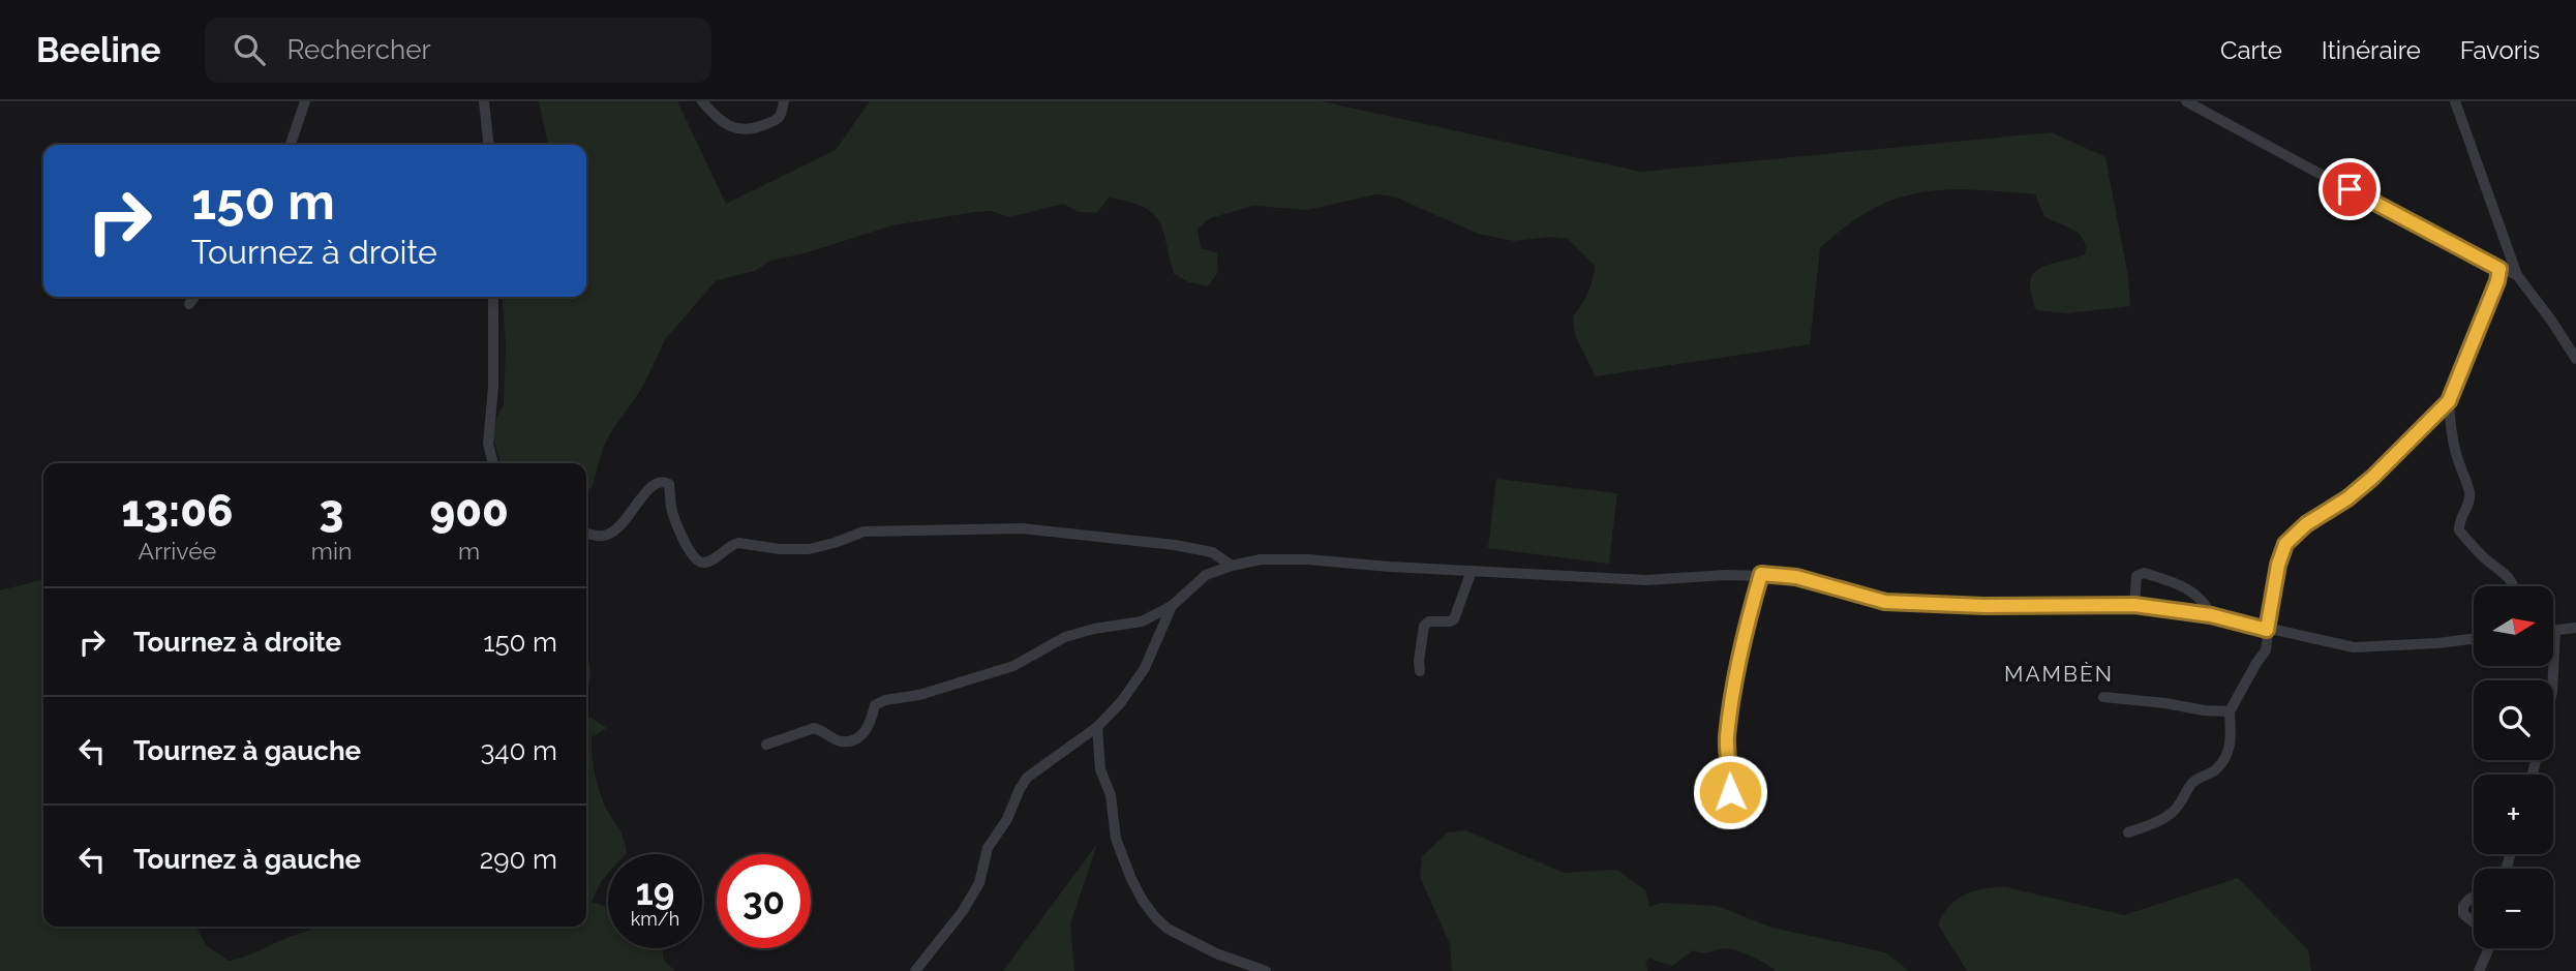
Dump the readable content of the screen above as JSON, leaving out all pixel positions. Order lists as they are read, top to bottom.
{
  "districts": ["MAMBÈN"],
  "north": "right",
  "page": {
    "header": "Beeline",
    "search": "Rechercher",
    "nav": ["Carte", "Itinéraire", "Favoris"],
    "turn": ["150 m", "Tournez à droite"],
    "eta": [
      "13:06",
      "Arrivée",
      "3",
      "min",
      "900",
      "m"
    ],
    "map_buttons": ["+", "−"],
    "list": [
      {
        "name": "Tournez à droite",
        "value": "150 m"
      },
      {
        "name": "Tournez à gauche",
        "value": "340 m"
      },
      {
        "name": "Tournez à gauche",
        "value": "290 m"
      }
    ],
    "speed": "19 km/h",
    "limit": "30"
  }
}
